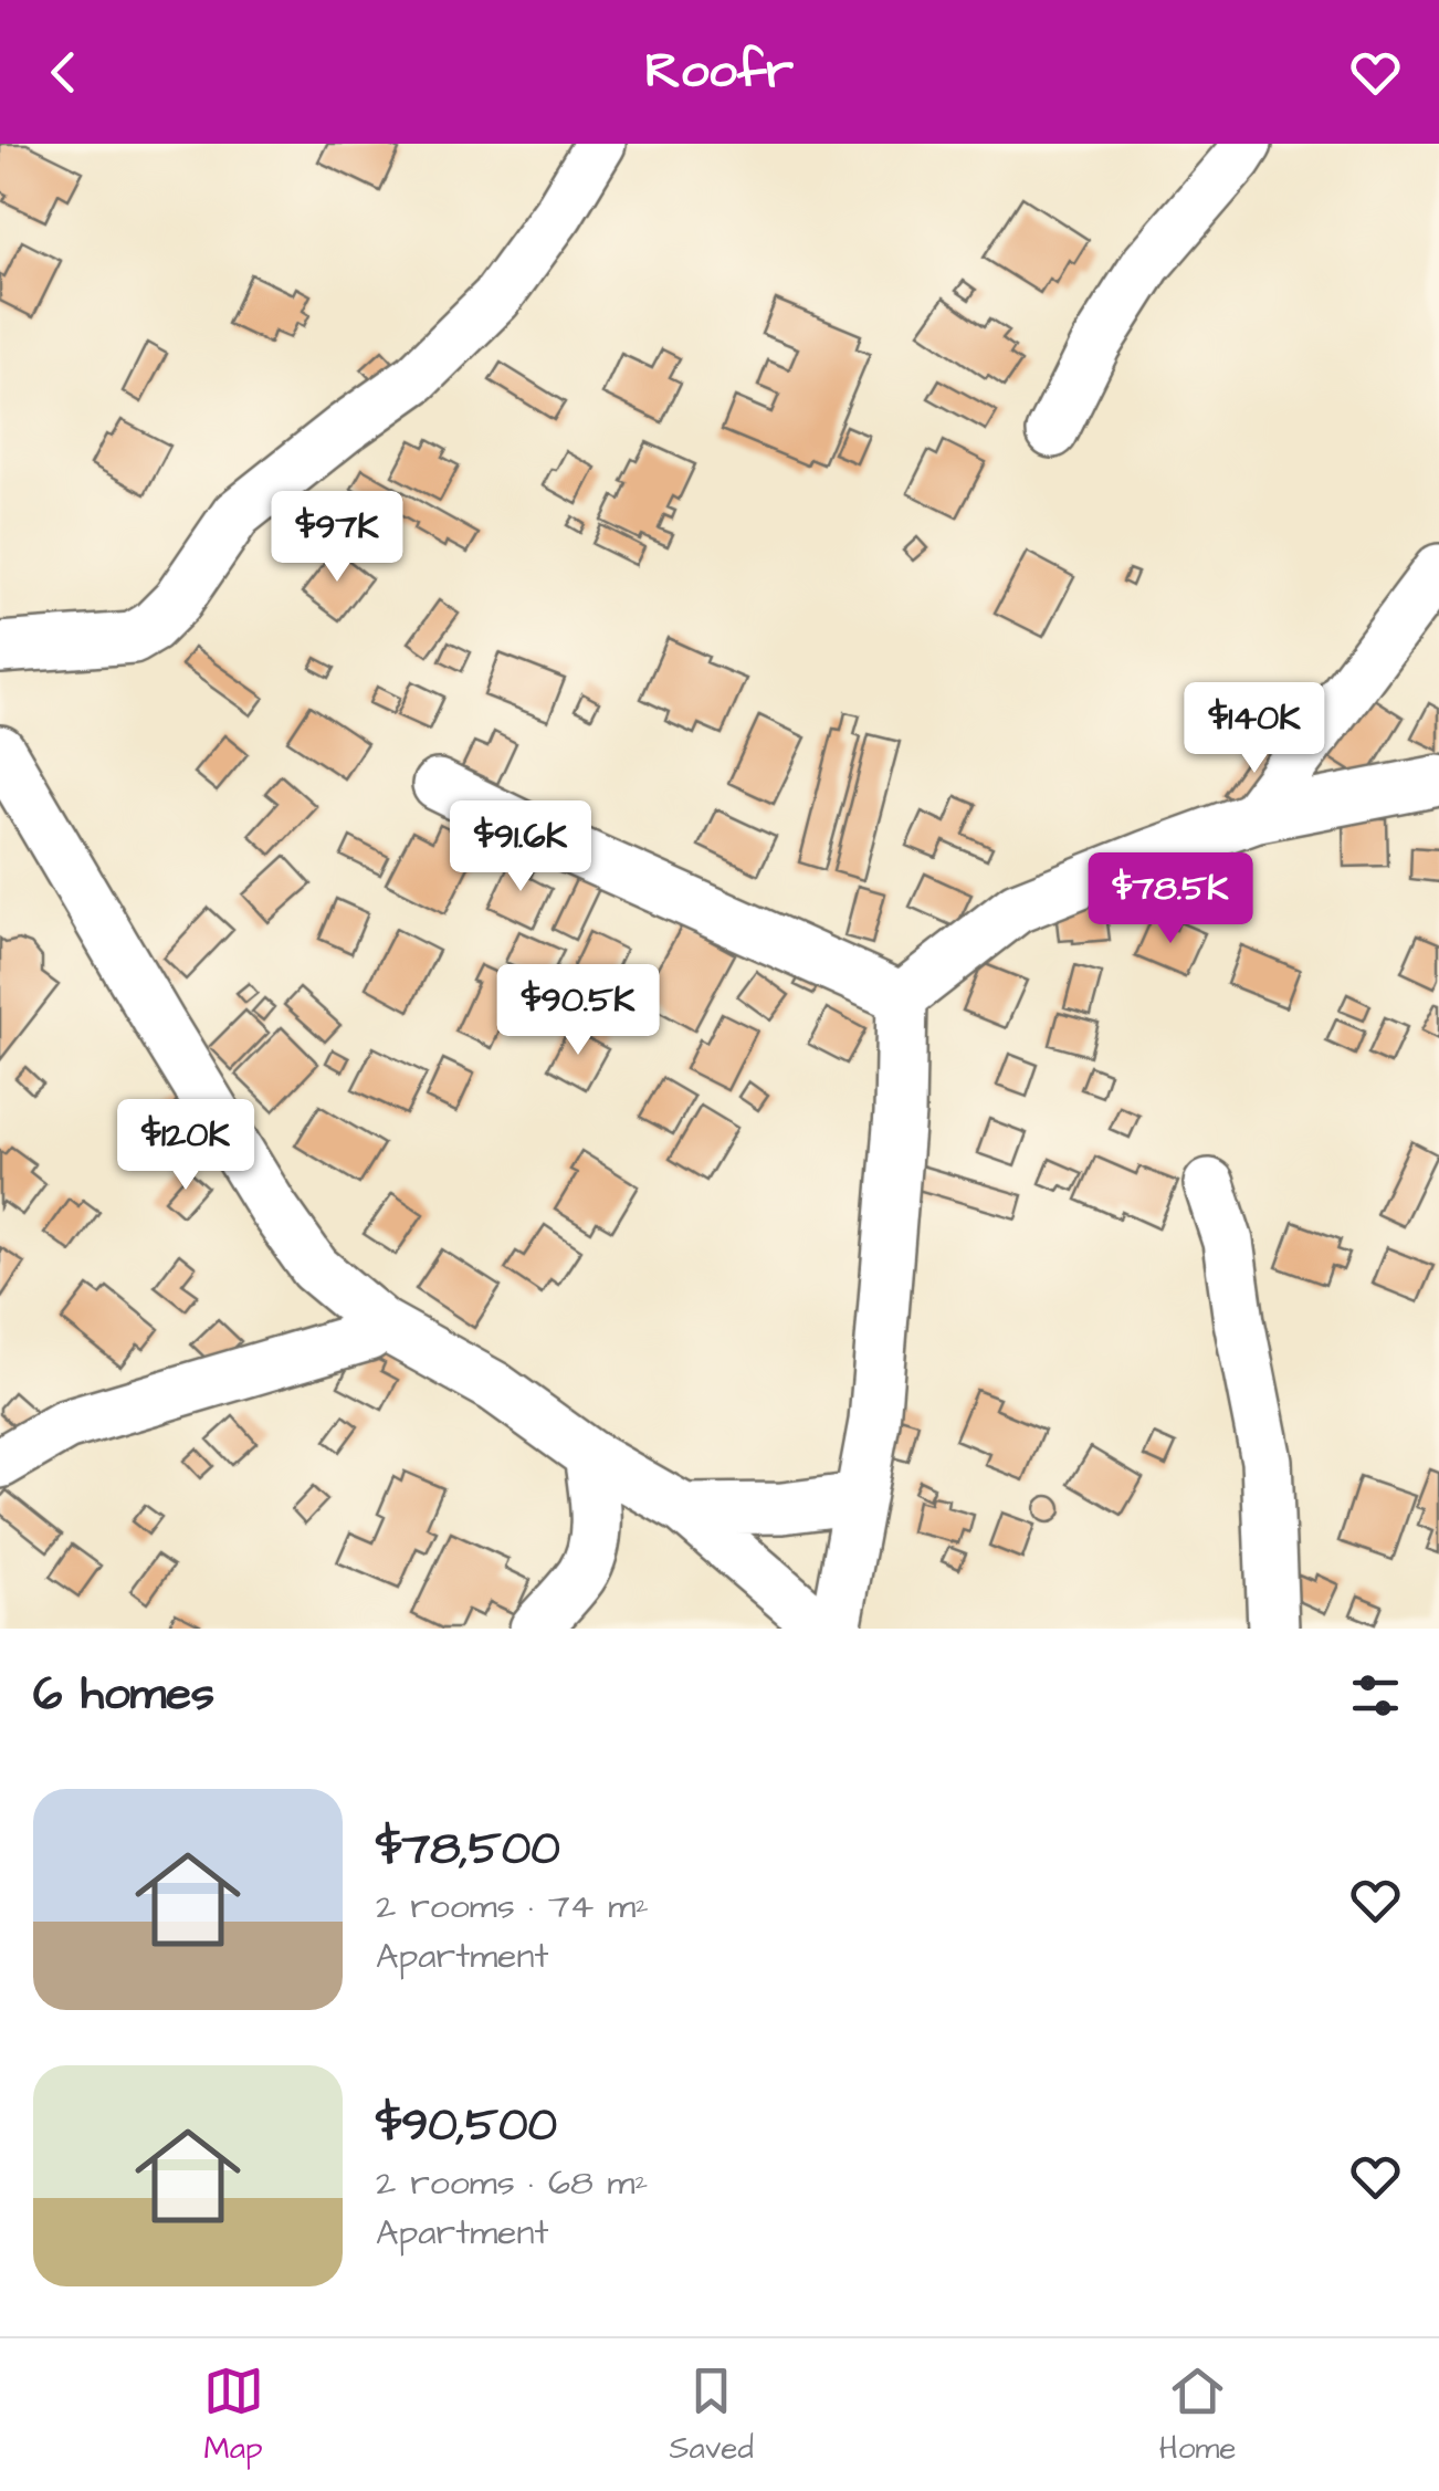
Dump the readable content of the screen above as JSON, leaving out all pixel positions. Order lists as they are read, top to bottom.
{
  "page": {
    "header": "Roofr",
    "price": [
      "$97K",
      "$140K",
      "$91.6K",
      "$78.5K",
      "$90.5K",
      "$120K"
    ],
    "heading": "6 homes",
    "list": [
      {
        "name": "$78,500",
        "note": "2 rooms · 74 m² · Apartment"
      },
      {
        "name": "$90,500",
        "note": "2 rooms · 68 m² · Apartment"
      }
    ],
    "tabs": ["Map", "Saved", "Home"]
  }
}
